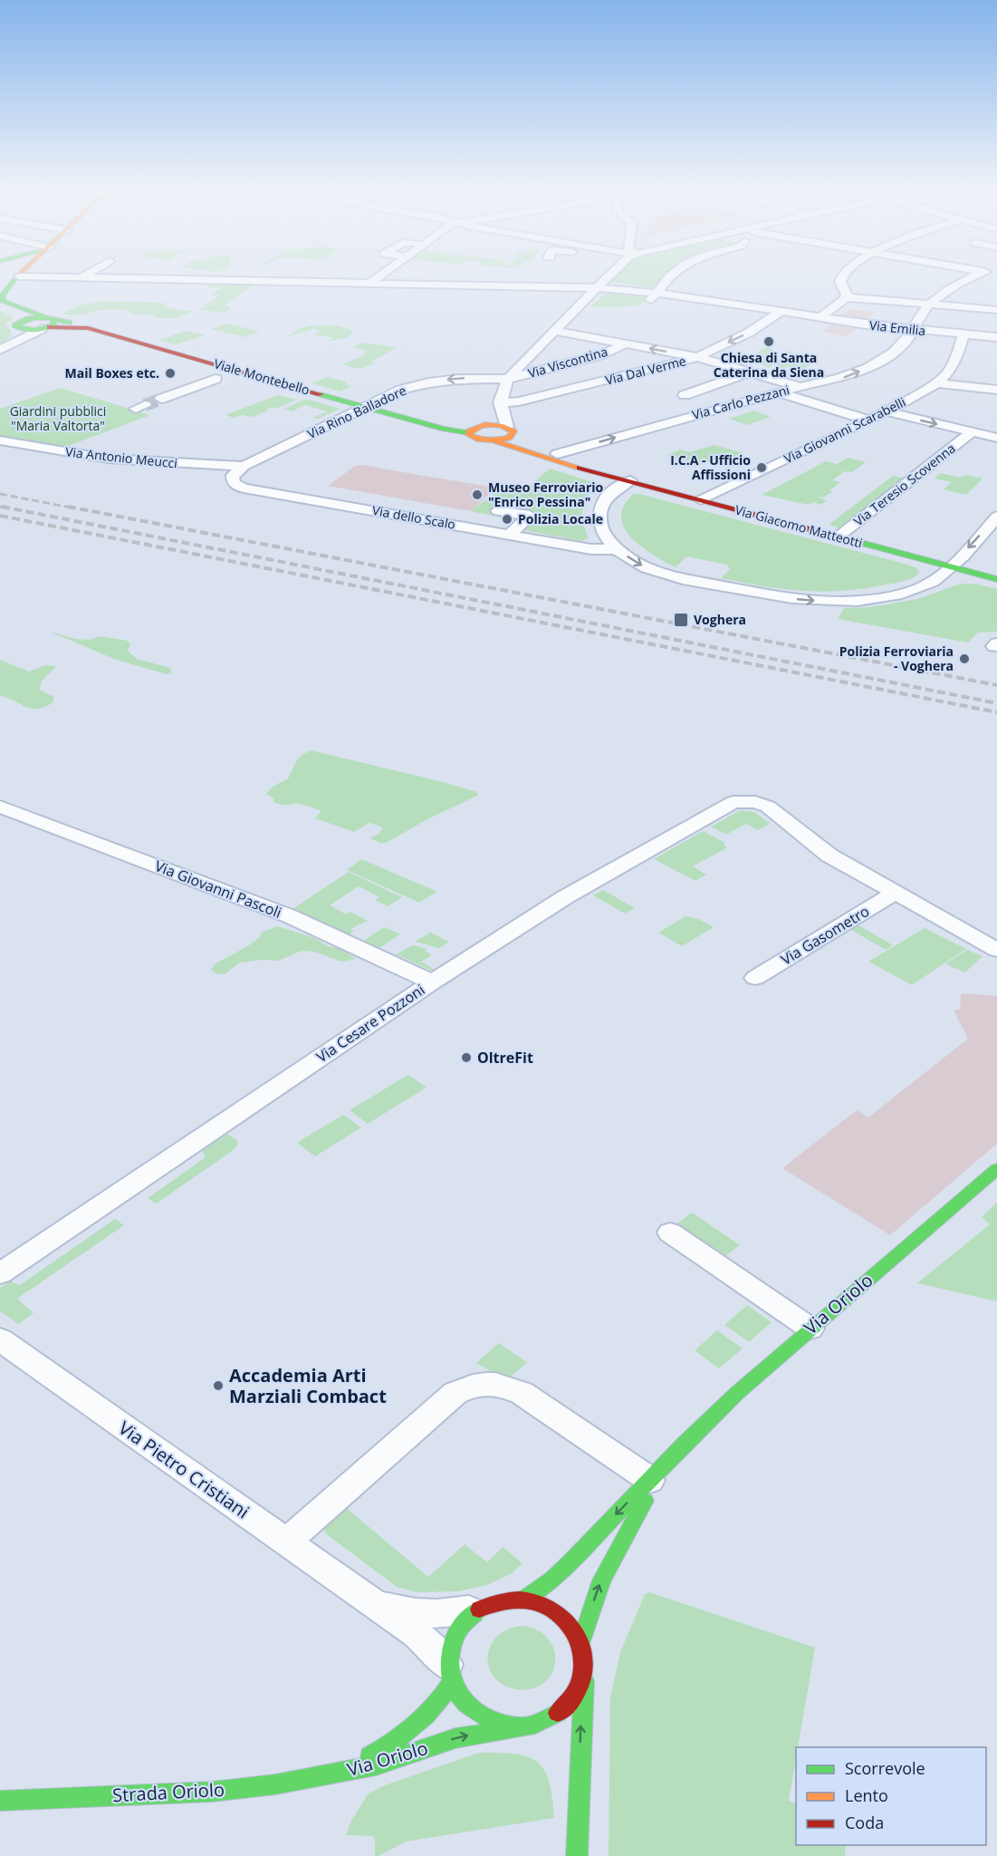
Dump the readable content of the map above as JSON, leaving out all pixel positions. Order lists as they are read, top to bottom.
{
  "streets": {
    "street": [
      "Via Emilia",
      "Via Viscontina",
      "Via Dal Verme",
      "Viale Montebello",
      "Via Carlo Pezzani",
      "Via Rino Balladore",
      "Via Giovanni Scarabelli",
      "Via Antonio Meucci",
      "Via Teresio Scovenna",
      "Via dello Scalo",
      "Via Giacomo Matteotti",
      "Via Giovanni Pascoli",
      "Via Gasometro",
      "Via Cesare Pozzoni",
      "Via Oriolo",
      "Via Pietro Cristiani",
      "Strada Oriolo"
    ]
  },
  "crossings": [
    ["Via Emilia", "Via Dal Verme"],
    ["Via Emilia", "Viale Montebello"],
    ["Via Emilia", "Via Carlo Pezzani"],
    ["Via Emilia", "Via Giovanni Scarabelli"],
    ["Via Viscontina", "Via Rino Balladore"],
    ["Viale Montebello", "Via Rino Balladore"],
    ["Viale Montebello", "Via Giacomo Matteotti"],
    ["Via Carlo Pezzani", "Via Giacomo Matteotti"],
    ["Via Rino Balladore", "Via Antonio Meucci"],
    ["Via Rino Balladore", "Via dello Scalo"],
    ["Via Giovanni Scarabelli", "Via Giacomo Matteotti"],
    ["Via Antonio Meucci", "Via dello Scalo"],
    ["Via Teresio Scovenna", "Via Giacomo Matteotti"],
    ["Via Giovanni Pascoli", "Via Cesare Pozzoni"],
    ["Via Gasometro", "Via Cesare Pozzoni"],
    ["Via Oriolo", "Via Pietro Cristiani"],
    ["Via Oriolo", "Strada Oriolo"]
  ],
  "one_way": ["Via Rino Balladore"],
  "parks": ["Giardini pubblici \"Maria Valtorta\""],
  "places": {
    "other": [
      "Chiesa di Santa Caterina da Siena",
      "Mail Boxes etc.",
      "I.C.A - Ufficio Affissioni",
      "Museo Ferroviario \"Enrico Pessina\"",
      "Polizia Locale",
      "Polizia Ferroviaria - Voghera",
      "OltreFit",
      "Accademia Arti Marziali Combact"
    ],
    "transit": ["Voghera"]
  },
  "legend": ["Scorrevole", "Lento", "Coda"]
}
